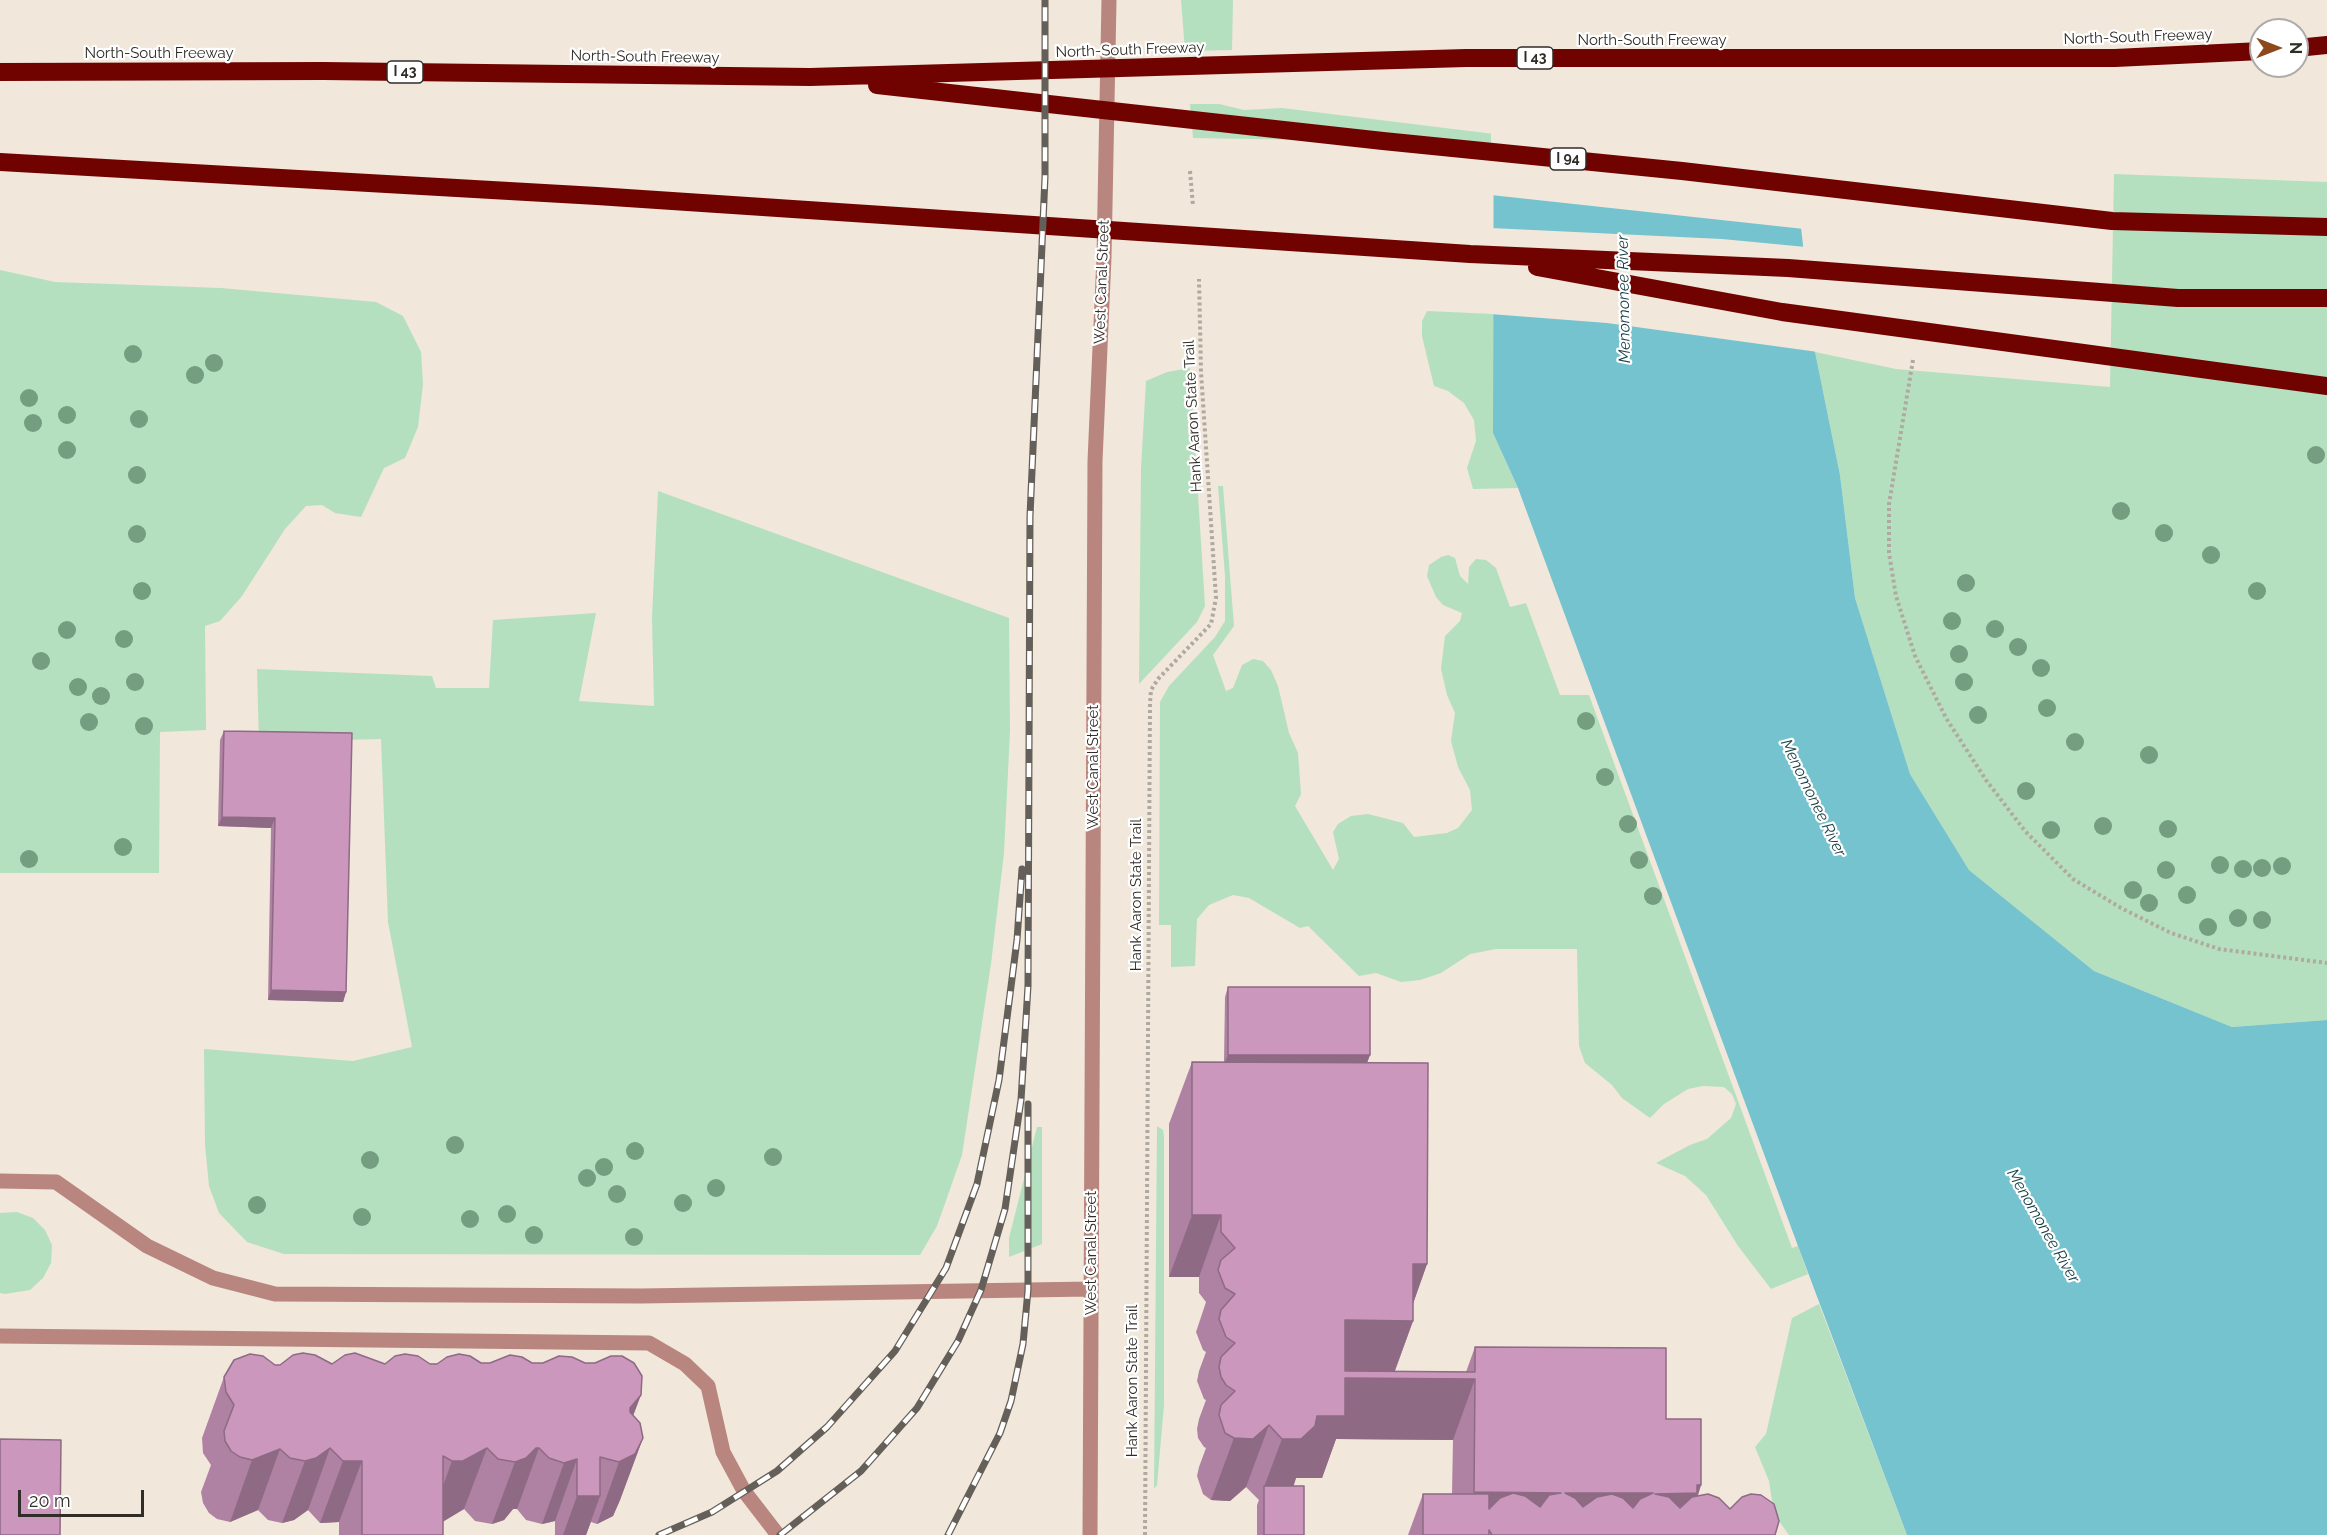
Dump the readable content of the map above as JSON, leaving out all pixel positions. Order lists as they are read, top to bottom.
{
  "streets": {
    "highway": ["North-South Freeway", "I 43", "I 94"],
    "street": ["West Canal Street"],
    "path": ["Hank Aaron State Trail"]
  },
  "crossings": [
    ["North-South Freeway", "I 94"]
  ],
  "water": ["Menomonee River"],
  "scale_bar": "20 m",
  "north": "right"
}
